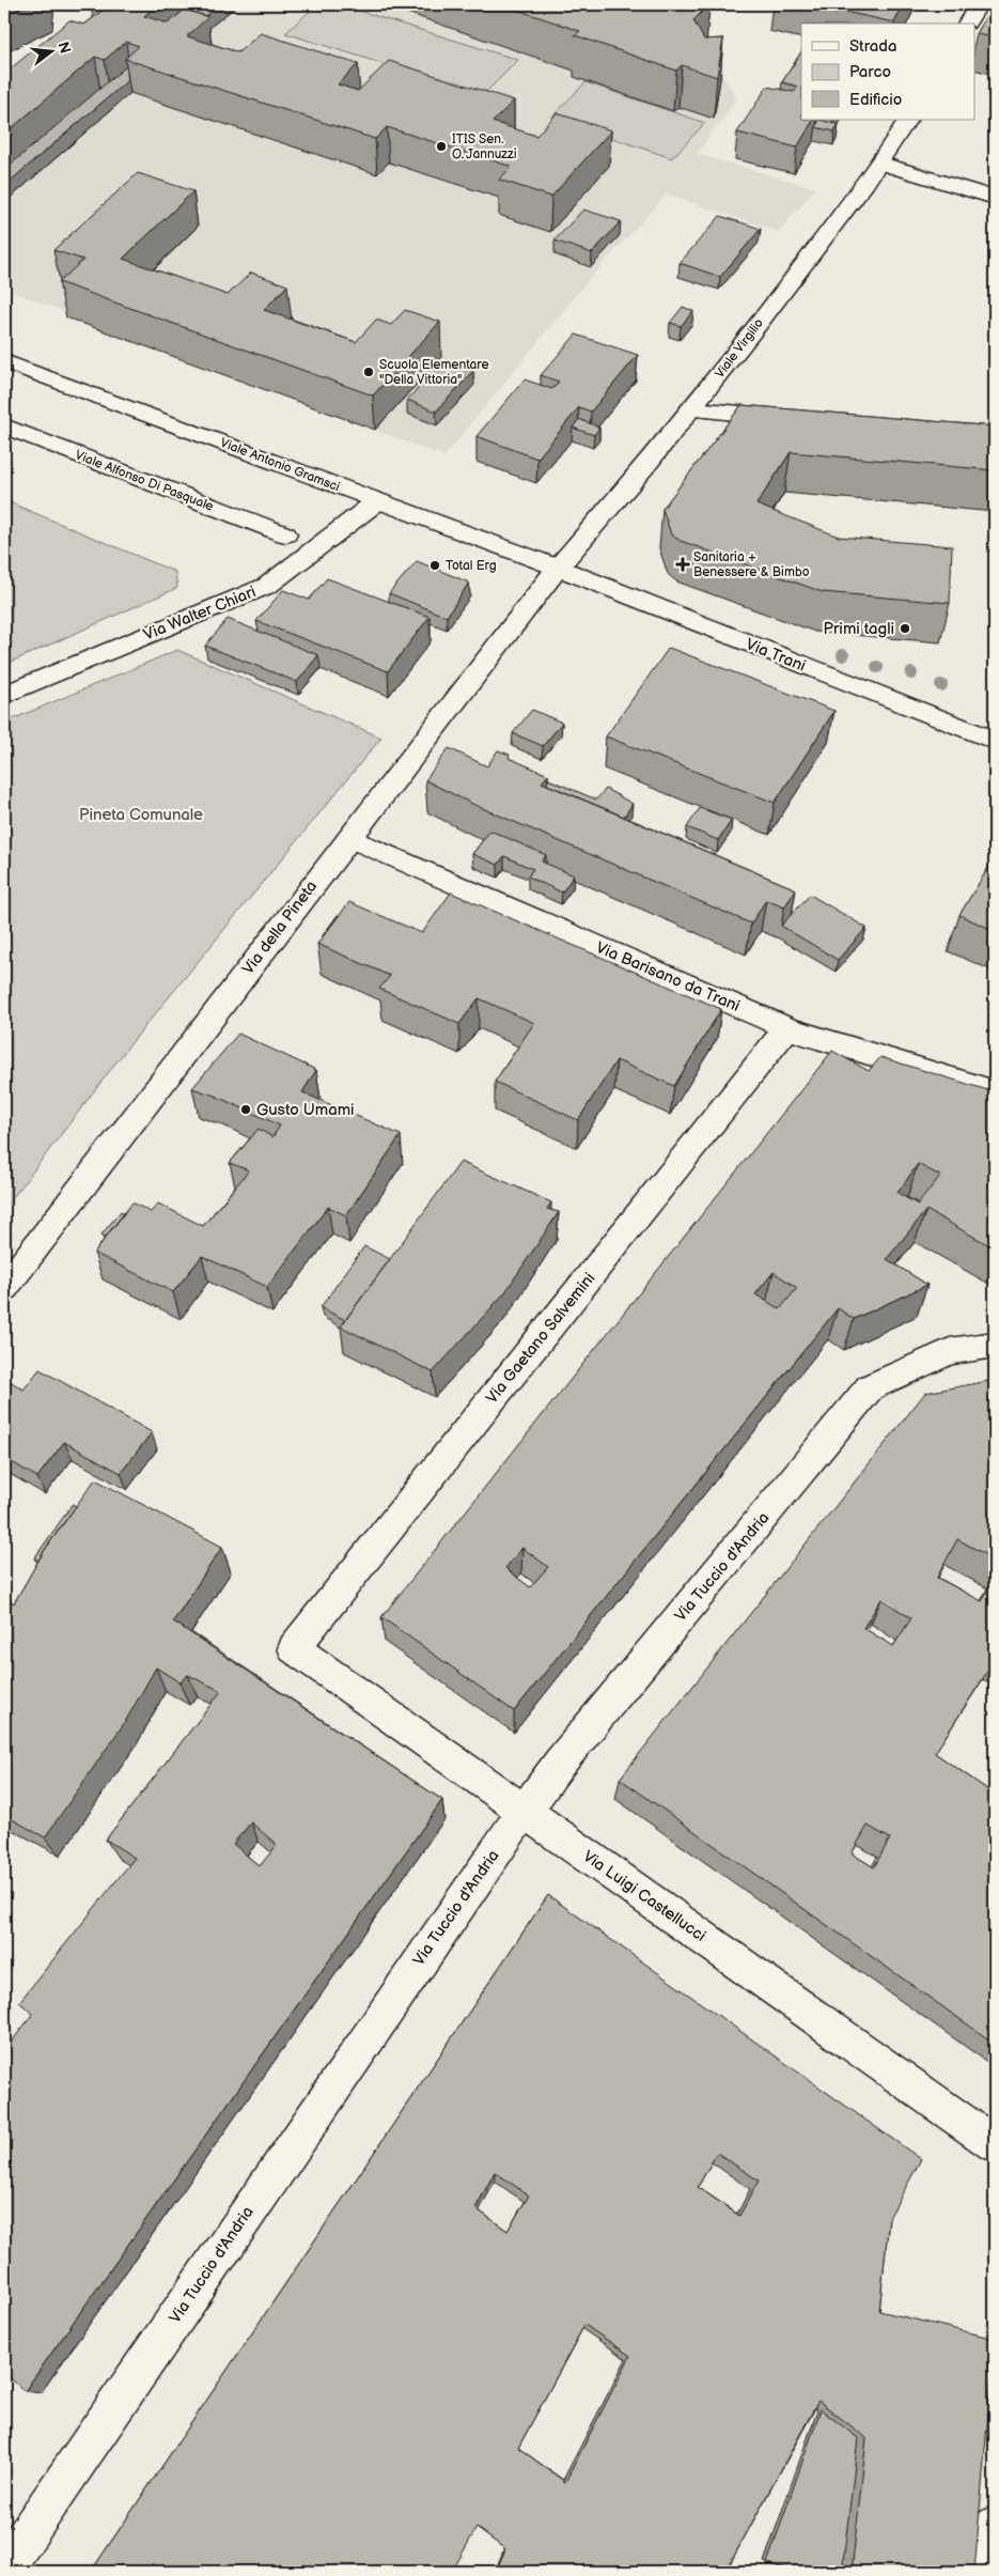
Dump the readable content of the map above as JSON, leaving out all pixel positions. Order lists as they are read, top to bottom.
{
  "streets": {
    "street": [
      "Viale Virgilio",
      "Viale Antonio Gramsci",
      "Viale Alfonso Di Pasquale",
      "Via Walter Chiari",
      "Via Trani",
      "Via della Pineta",
      "Via Barisano da Trani",
      "Via Gaetano Salvemini",
      "Via Tuccio d'Andria",
      "Via Luigi Castellucci"
    ]
  },
  "crossings": [
    ["Viale Virgilio", "Viale Antonio Gramsci"],
    ["Viale Virgilio", "Via Trani"],
    ["Viale Virgilio", "Via della Pineta"],
    ["Viale Antonio Gramsci", "Via Walter Chiari"],
    ["Viale Antonio Gramsci", "Via Trani"],
    ["Viale Antonio Gramsci", "Via della Pineta"],
    ["Via Trani", "Via della Pineta"],
    ["Via della Pineta", "Via Barisano da Trani"],
    ["Via Barisano da Trani", "Via Gaetano Salvemini"],
    ["Via Gaetano Salvemini", "Via Luigi Castellucci"],
    ["Via Tuccio d'Andria", "Via Luigi Castellucci"]
  ],
  "parks": ["Pineta Comunale"],
  "places": {
    "other": [
      "ITIS Sen. O. Jannuzzi",
      "Scuola Elementare \"Della Vittoria\"",
      "Total Erg",
      "Primi tagli",
      "Gusto Umami"
    ],
    "health": ["Sanitaria + Benessere & Bimbo"]
  },
  "legend": ["Strada", "Parco", "Edificio"],
  "north": "right"
}
